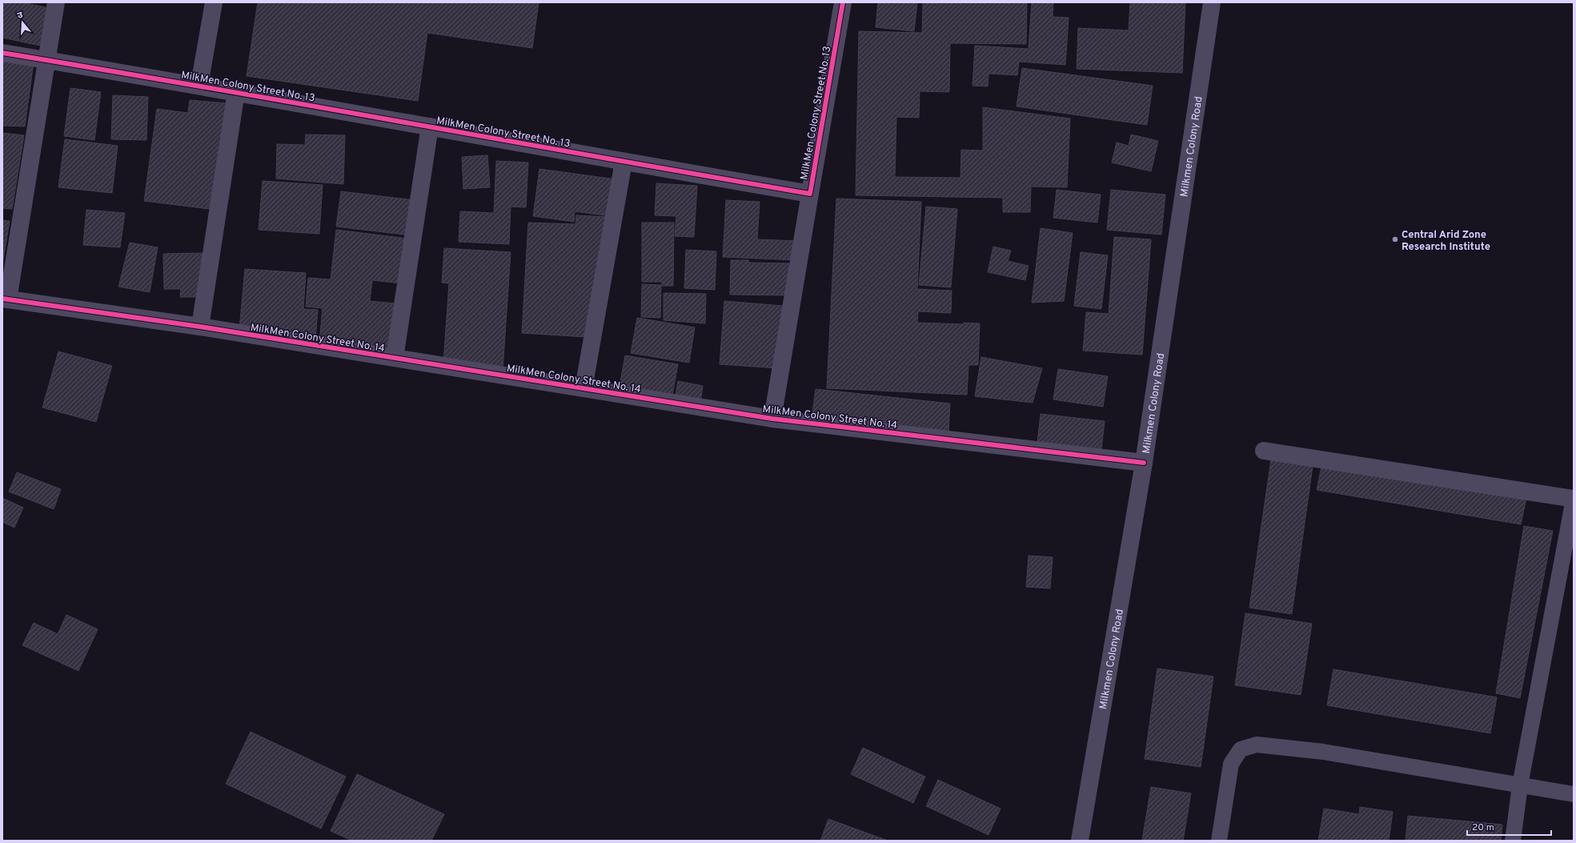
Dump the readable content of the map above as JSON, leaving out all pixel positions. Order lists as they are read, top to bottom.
{
  "streets": {
    "street": ["MilkMen Colony Street No. 13", "Milkmen Colony Road", "MilkMen Colony Street No. 14"]
  },
  "crossings": [
    ["Milkmen Colony Road", "MilkMen Colony Street No. 14"]
  ],
  "places": ["Central Arid Zone Research Institute"],
  "scale_bar": "20 m",
  "north": "top"
}
